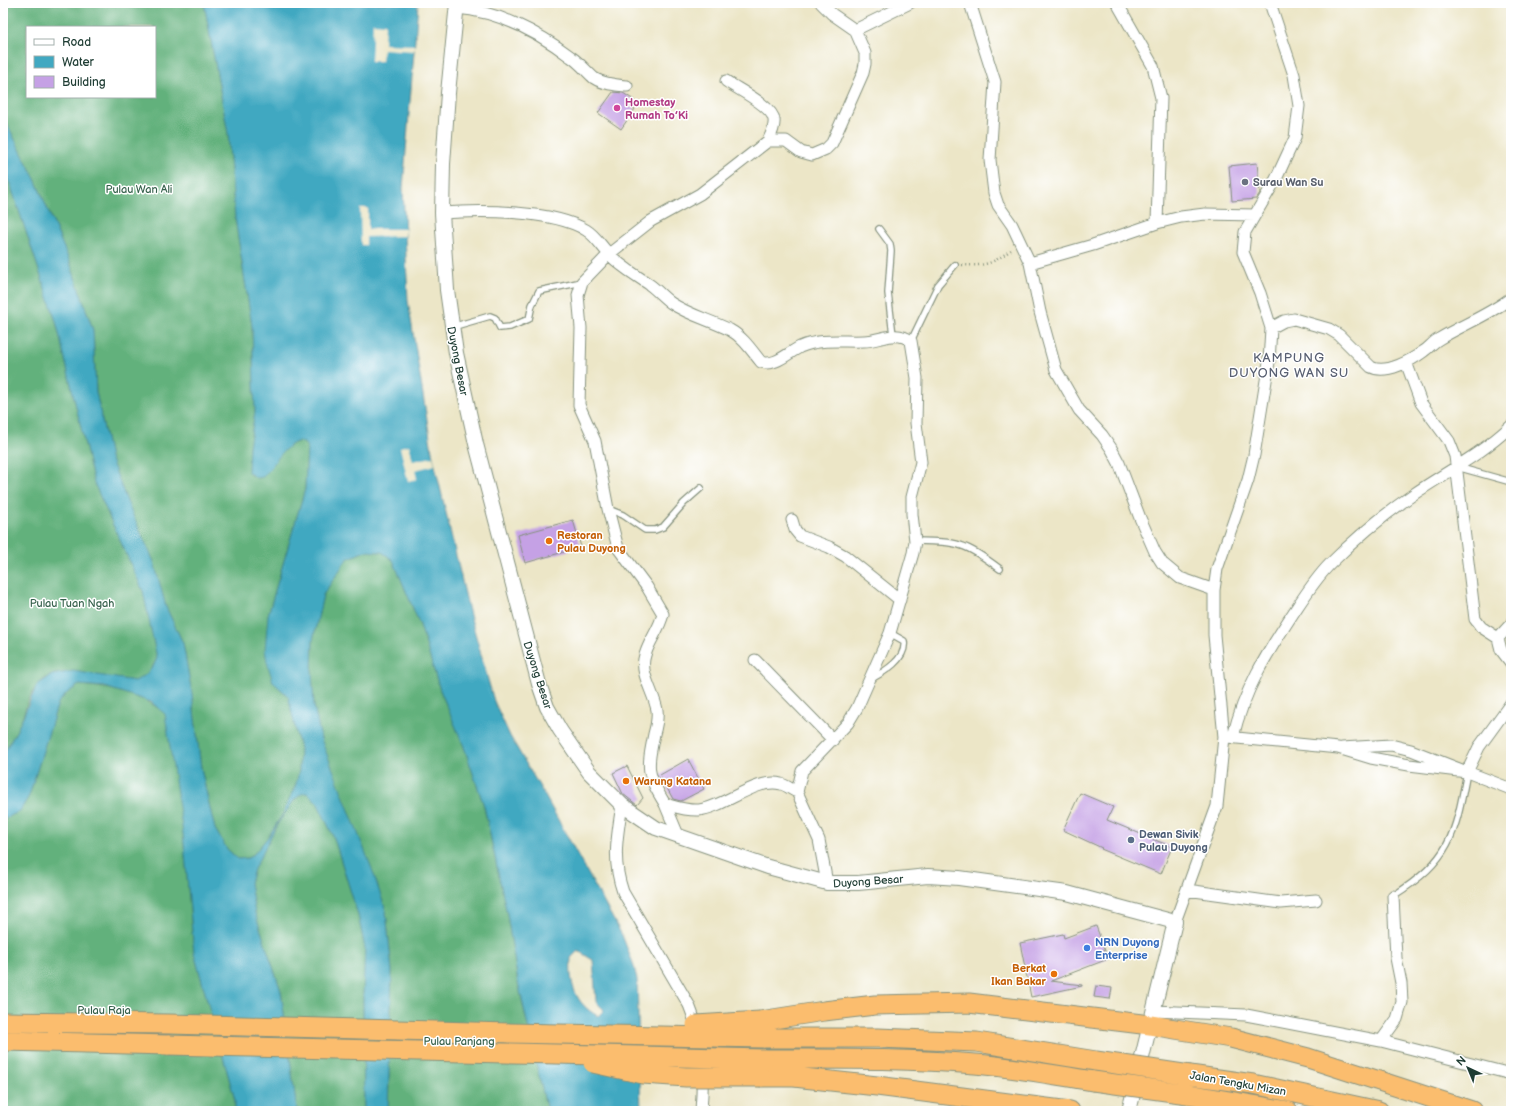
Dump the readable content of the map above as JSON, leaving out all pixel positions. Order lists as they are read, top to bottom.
{
  "streets": {
    "highway": ["Jalan Tengku Mizan"],
    "street": ["Duyong Besar"]
  },
  "districts": ["KAMPUNG DUYONG WAN SU"],
  "parks": [
    "Pulau Wan Ali",
    "Pulau Tuan Ngah",
    "Pulau Raja",
    "Pulau Panjang"
  ],
  "places": [
    "Homestay Rumah To’Ki",
    "Surau Wan Su",
    "Restoran Pulau Duyong",
    "Warung Katana",
    "Dewan Sivik Pulau Duyong",
    "NRN Duyong Enterprise",
    "Berkat Ikan Bakar"
  ],
  "legend": ["Road", "Water", "Building"],
  "north": "top left"
}
